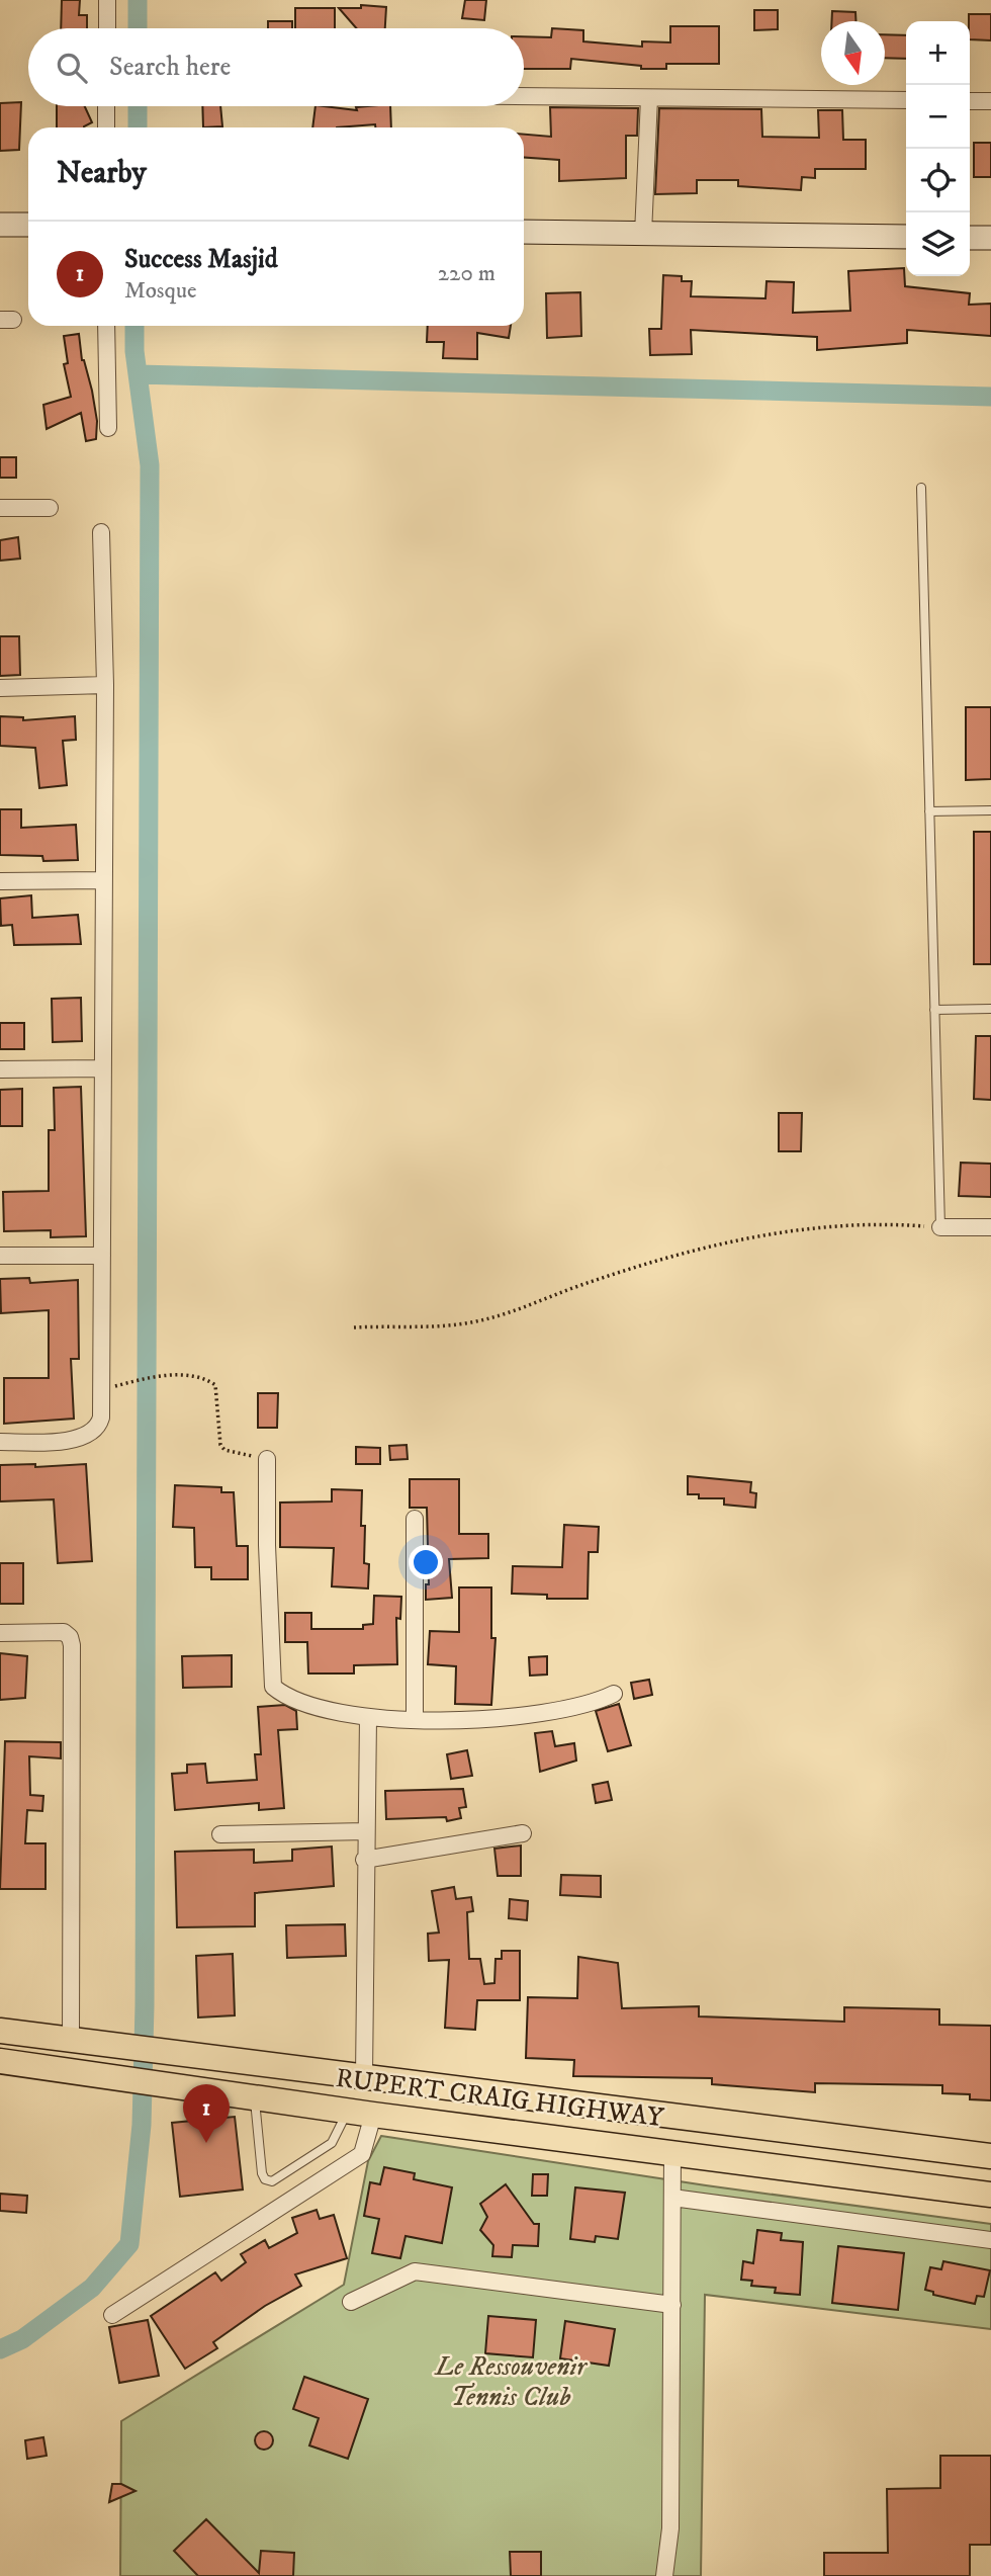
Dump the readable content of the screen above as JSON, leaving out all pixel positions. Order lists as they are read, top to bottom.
{
  "streets": {
    "main road": ["RUPERT CRAIG HIGHWAY"]
  },
  "parks": ["Le Ressouvenir Tennis Club"],
  "north": "bottom",
  "page": {
    "map_buttons": ["+", "−"],
    "search": "Search here",
    "heading": "Nearby",
    "list": [
      {
        "mark": "1",
        "name": "Success Masjid",
        "note": "Mosque",
        "value": "220 m"
      }
    ],
    "pins": "1"
  }
}
